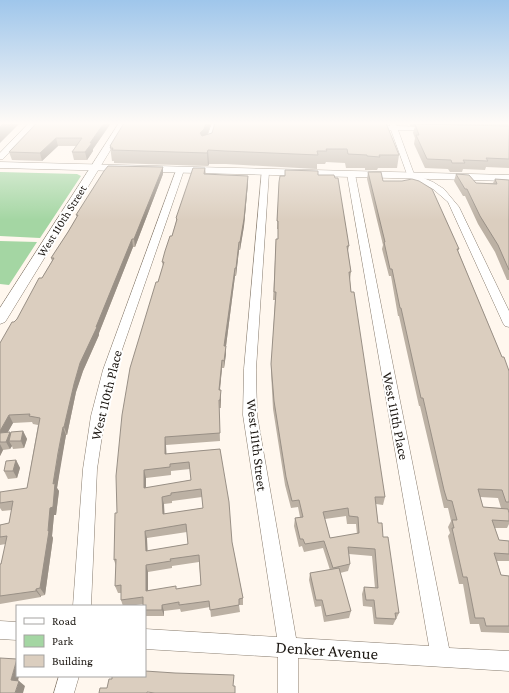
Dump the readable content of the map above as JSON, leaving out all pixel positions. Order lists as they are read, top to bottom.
{
  "streets": {
    "street": [
      "West 110th Street",
      "West 110th Place",
      "West 111th Place",
      "West 111th Street",
      "Denker Avenue"
    ]
  },
  "crossings": [
    ["West 111th Place", "Denker Avenue"],
    ["West 111th Street", "Denker Avenue"]
  ],
  "legend": ["Road", "Park", "Building"]
}
